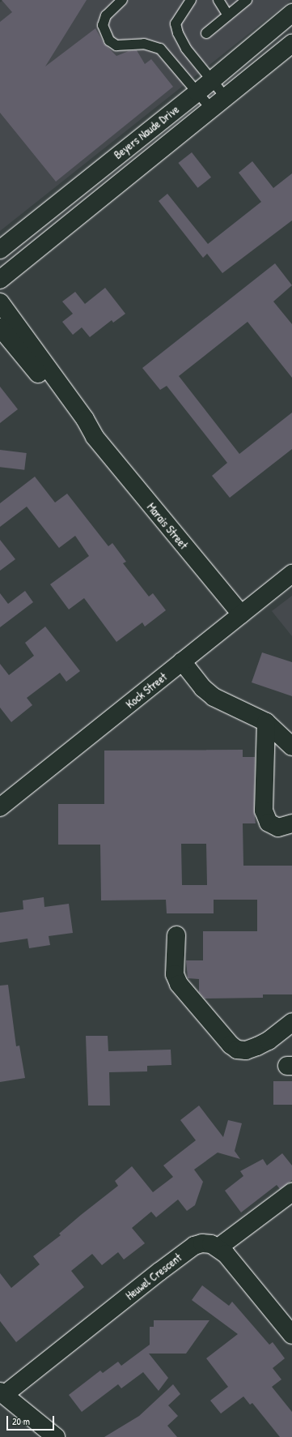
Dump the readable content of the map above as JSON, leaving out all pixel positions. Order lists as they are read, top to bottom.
{
  "streets": {
    "street": [
      "Beyers Naude Drive",
      "Marais Street",
      "Kock Street",
      "Heuwel Crescent"
    ]
  },
  "crossings": [
    ["Marais Street", "Kock Street"]
  ],
  "scale_bar": "20 m"
}
